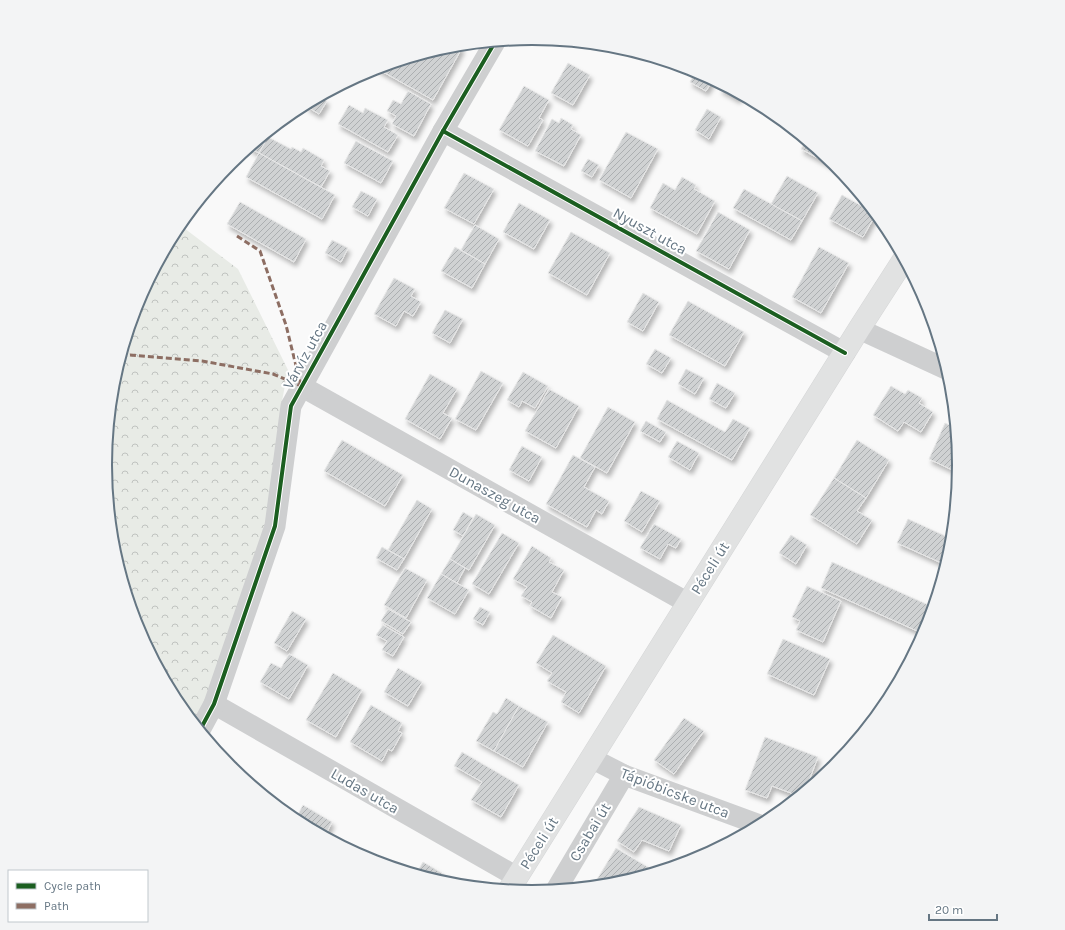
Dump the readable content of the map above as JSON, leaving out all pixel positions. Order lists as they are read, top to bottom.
{
  "streets": {
    "main road": ["Péceli út"],
    "street": [
      "Nyuszt utca",
      "Várvíz utca",
      "Dunaszeg utca",
      "Ludas utca",
      "Tápióbicske utca",
      "Csabai út"
    ]
  },
  "crossings": [
    ["Nyuszt utca", "Várvíz utca"],
    ["Nyuszt utca", "Péceli út"],
    ["Várvíz utca", "Dunaszeg utca"],
    ["Várvíz utca", "Ludas utca"],
    ["Dunaszeg utca", "Péceli út"],
    ["Péceli út", "Ludas utca"],
    ["Péceli út", "Tápióbicske utca"],
    ["Tápióbicske utca", "Csabai út"]
  ],
  "legend": ["Cycle path", "Path"],
  "scale_bar": "20 m"
}
